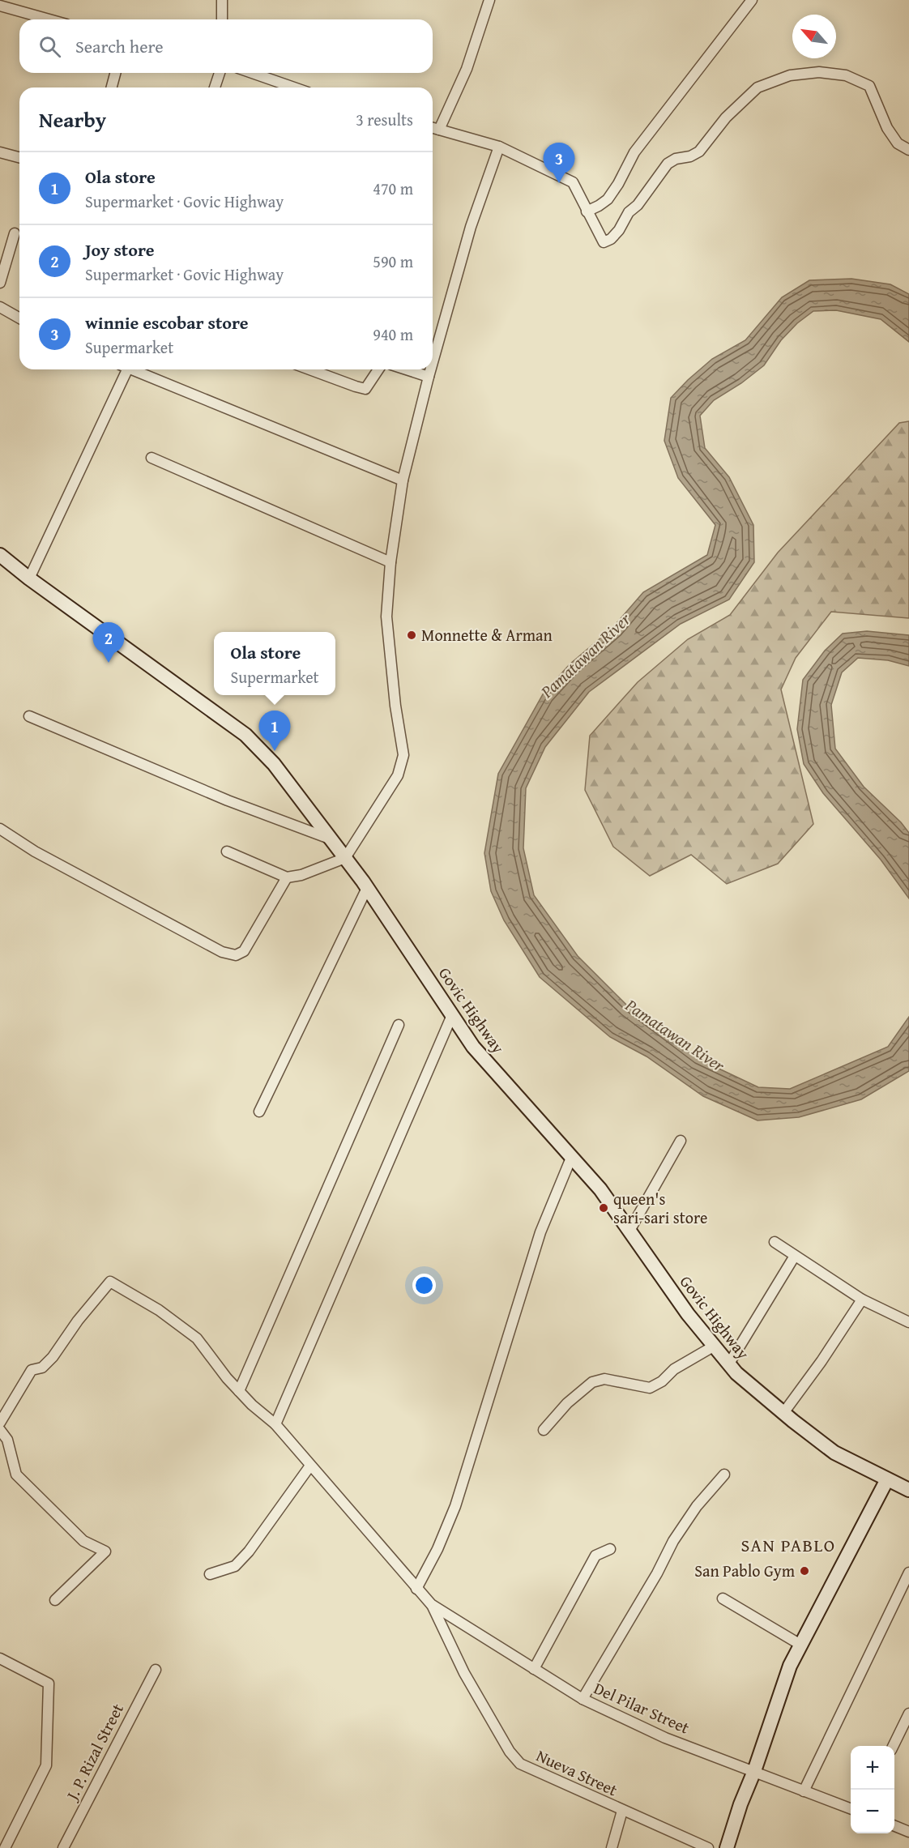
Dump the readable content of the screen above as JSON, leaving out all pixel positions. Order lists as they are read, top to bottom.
{
  "streets": {
    "main road": ["Govic Highway"],
    "street": ["Del Pilar Street", "J. P. Rizal Street", "Nueva Street"]
  },
  "crossings": [
    ["Del Pilar Street", "Nueva Street"]
  ],
  "districts": ["SAN PABLO"],
  "water": ["Pamatawan River"],
  "places": ["Monnette & Arman", "queen's sari-sari store", "San Pablo Gym"],
  "north": "top left",
  "page": {
    "search": "Search here",
    "heading": ["Nearby", "3 results"],
    "pins": ["3", "2", "1"],
    "list": [
      {
        "mark": "1",
        "name": "Ola store",
        "note": "Supermarket · Govic Highway",
        "value": "470 m"
      },
      {
        "mark": "2",
        "name": "Joy store",
        "note": "Supermarket · Govic Highway",
        "value": "590 m"
      },
      {
        "mark": "3",
        "name": "winnie escobar store",
        "note": "Supermarket",
        "value": "940 m"
      }
    ],
    "popup": ["Ola store", "Supermarket"],
    "map_buttons": ["+", "−"]
  }
}
